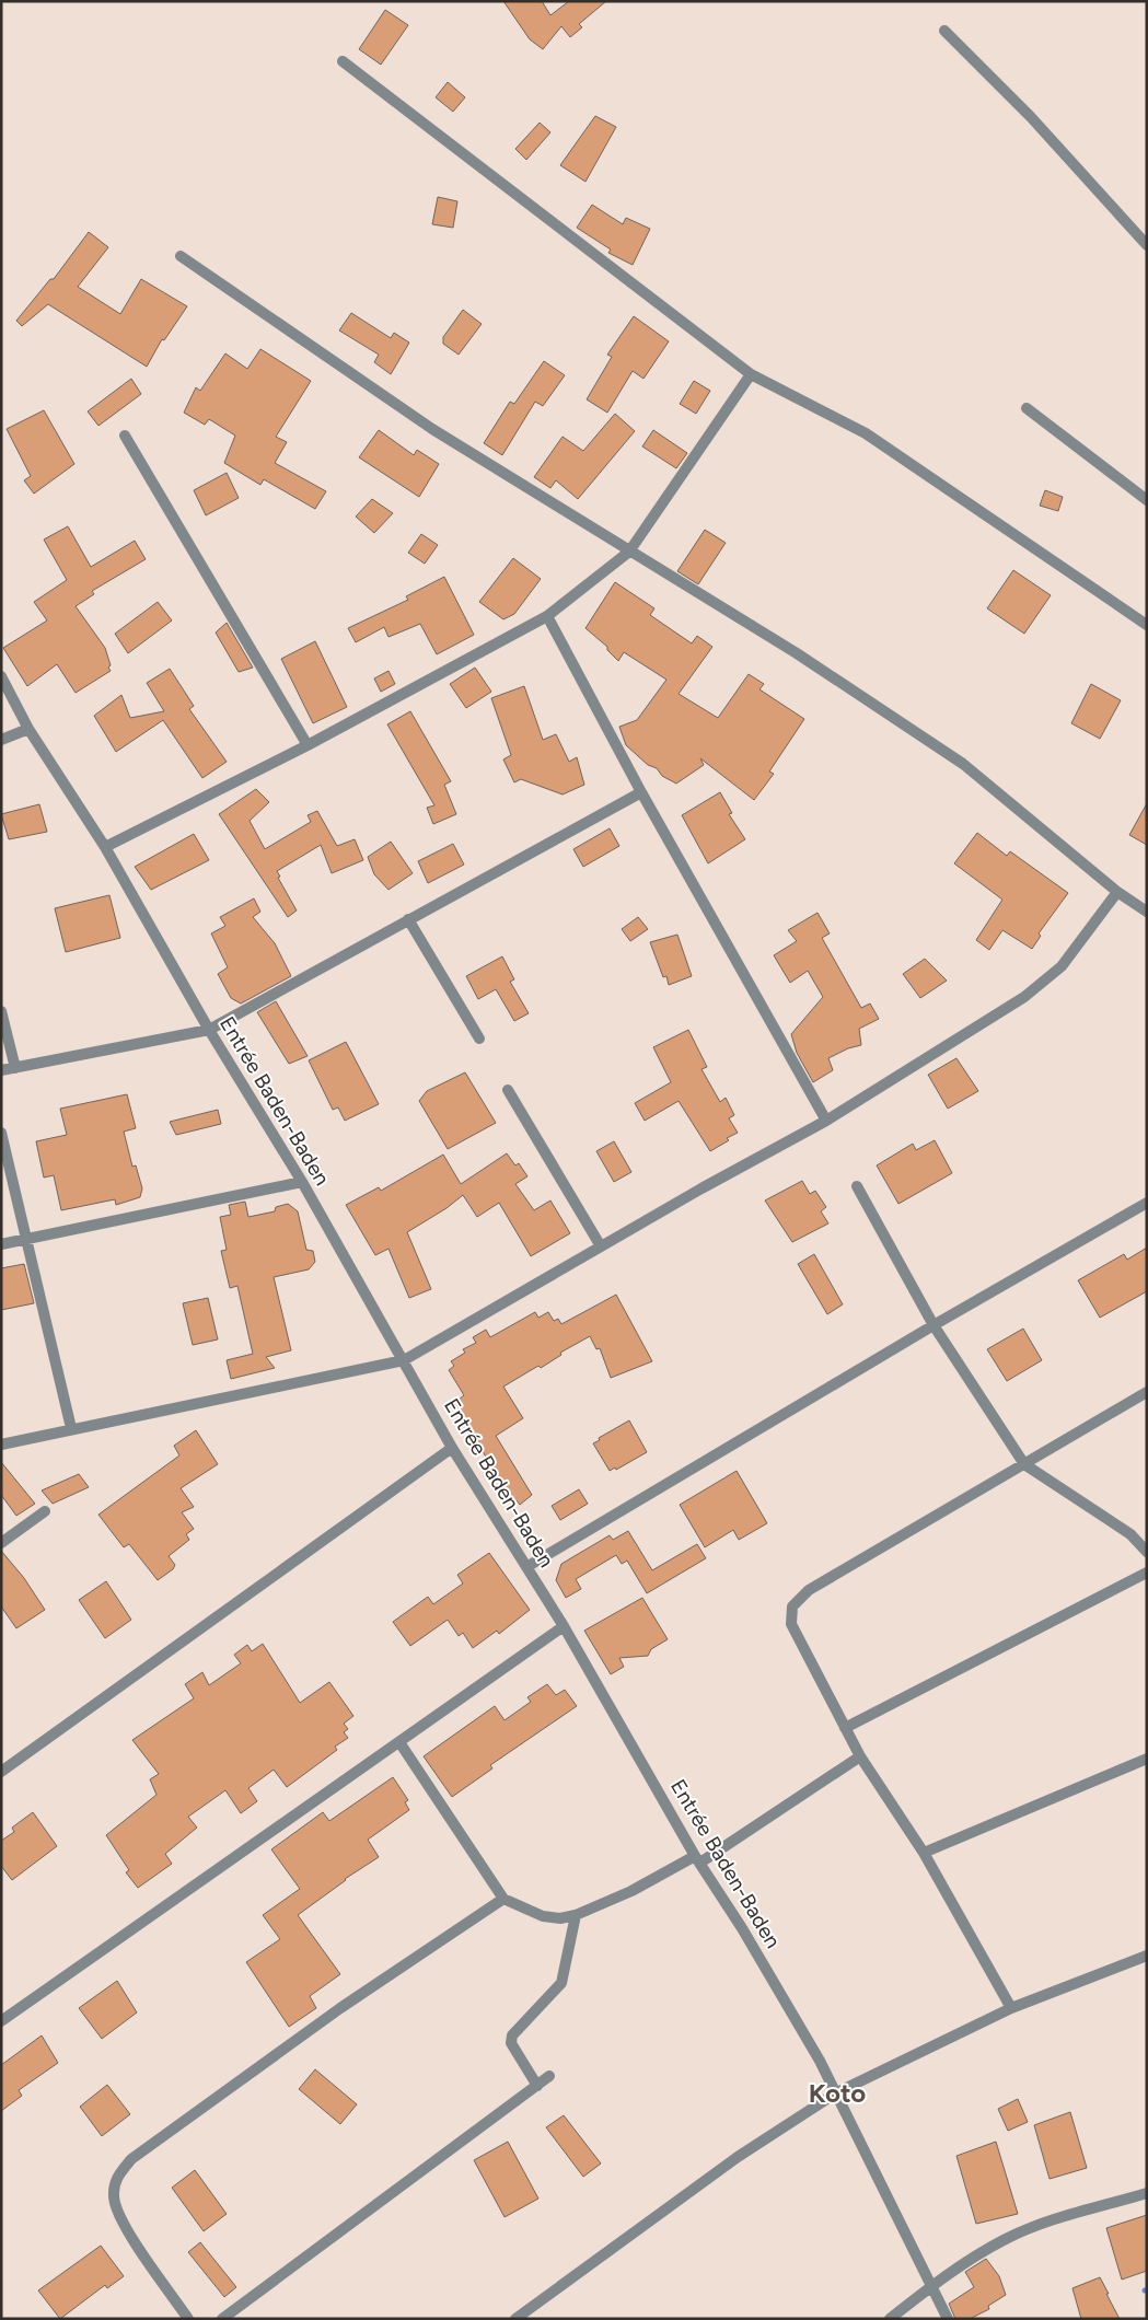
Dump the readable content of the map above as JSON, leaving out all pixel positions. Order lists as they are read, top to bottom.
{
  "streets": {
    "street": ["Entrée Baden-Baden"]
  },
  "districts": ["Koto"]
}
